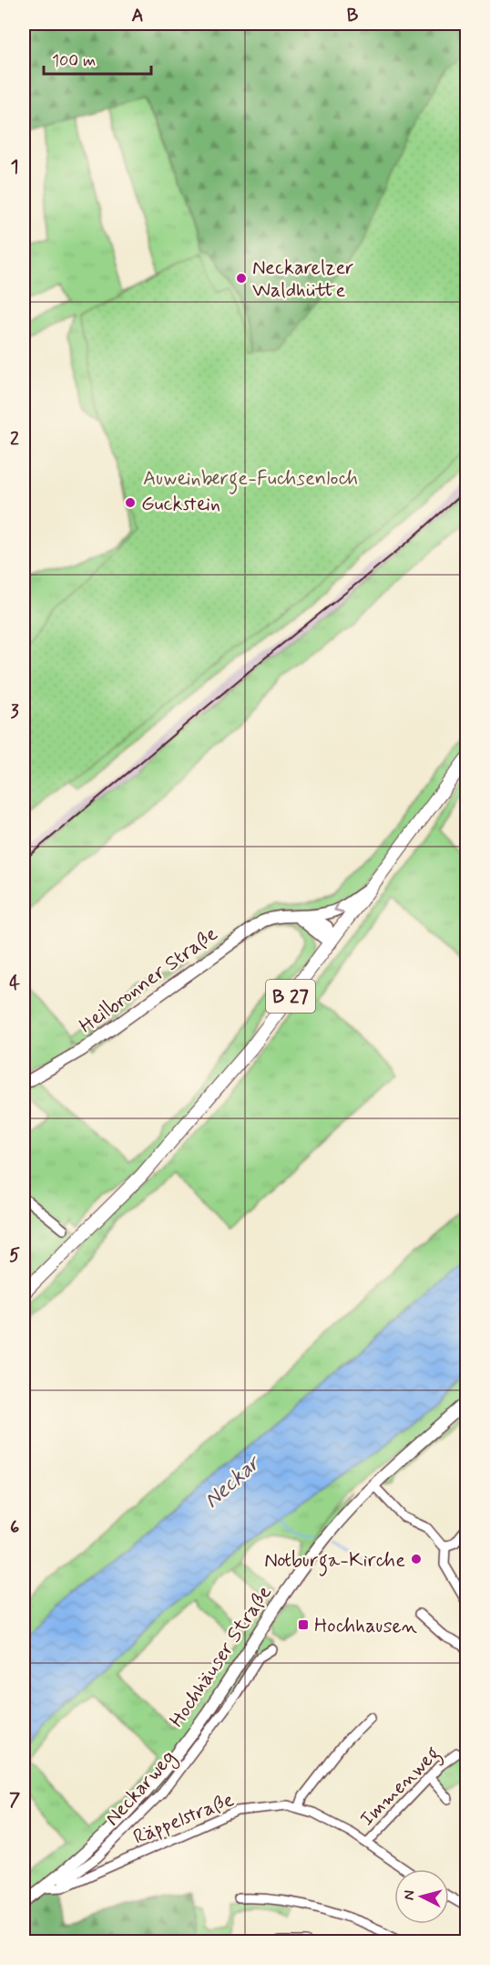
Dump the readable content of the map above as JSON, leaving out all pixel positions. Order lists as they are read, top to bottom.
{
  "streets": {
    "main road": ["Heilbronner Straße", "B 27", "Hochhäuser Straße"],
    "street": ["Immenweg", "Neckarweg", "Räppelstraße"]
  },
  "crossings": [
    ["Heilbronner Straße", "B 27"],
    ["Hochhäuser Straße", "Räppelstraße"],
    ["Immenweg", "Räppelstraße"],
    ["Neckarweg", "Räppelstraße"]
  ],
  "water": ["Neckar"],
  "parks": ["Auweinberge-Fuchsenloch"],
  "places": {
    "other": ["Neckarelzer Waldhütte", "Guckstein", "Notburga-Kirche"],
    "transit": ["Hochhausen"]
  },
  "scale_bar": "100 m",
  "north": "left",
  "grid": {
    "columns": ["A", "B"],
    "rows": [
      "1",
      "2",
      "3",
      "4",
      "5",
      "6",
      "7"
    ]
  }
}
